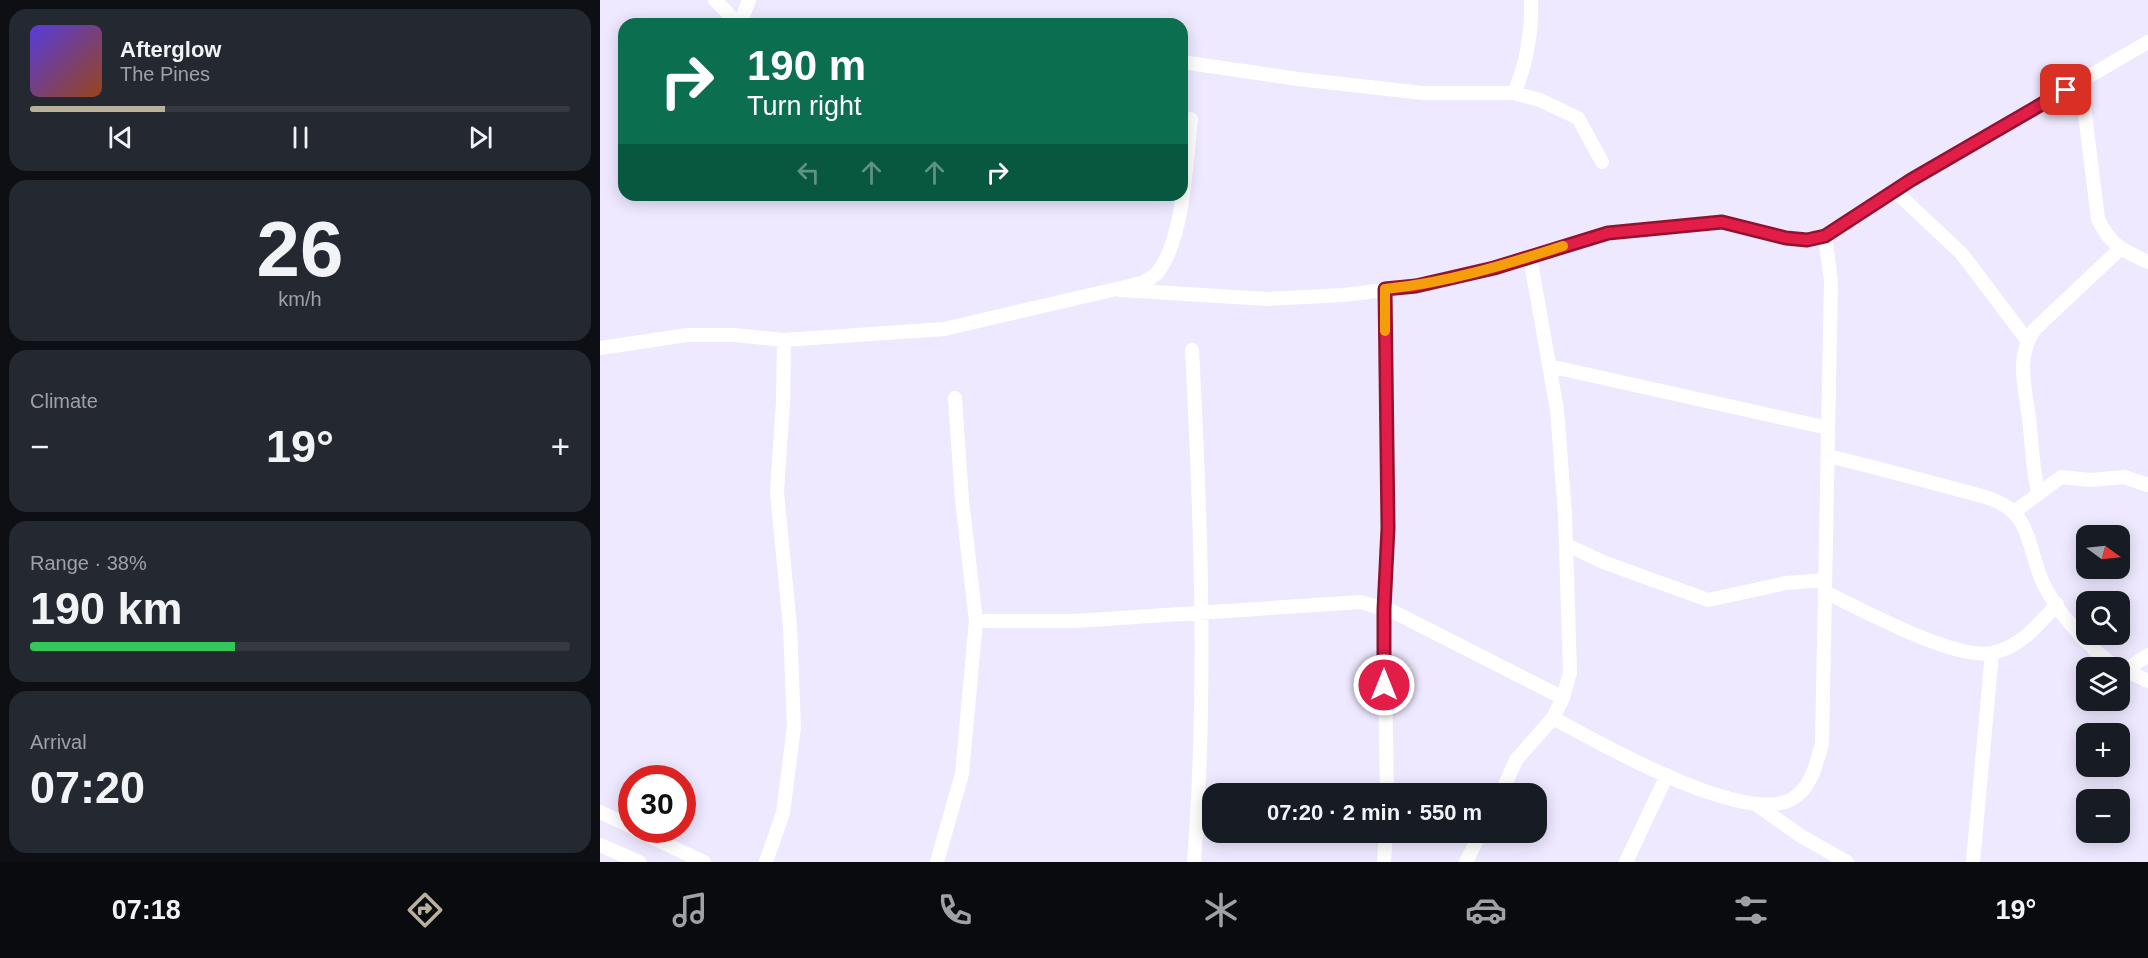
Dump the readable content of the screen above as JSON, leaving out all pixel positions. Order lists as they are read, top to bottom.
{
  "north": "right",
  "page": {
    "turn": ["190 m", "Turn right"],
    "song": ["Afterglow", "The Pines"],
    "tile": [
      ["26", "km/h"],
      "Climate",
      ["Range · 38%", "190 km"],
      ["Arrival", "07:20"]
    ],
    "heat": ["−", "19°", "+"],
    "map_buttons": ["+", "−"],
    "limit": "30",
    "trip": "07:20 · 2 min · 550 m",
    "tabs": ["07:18", "19°"]
  }
}
